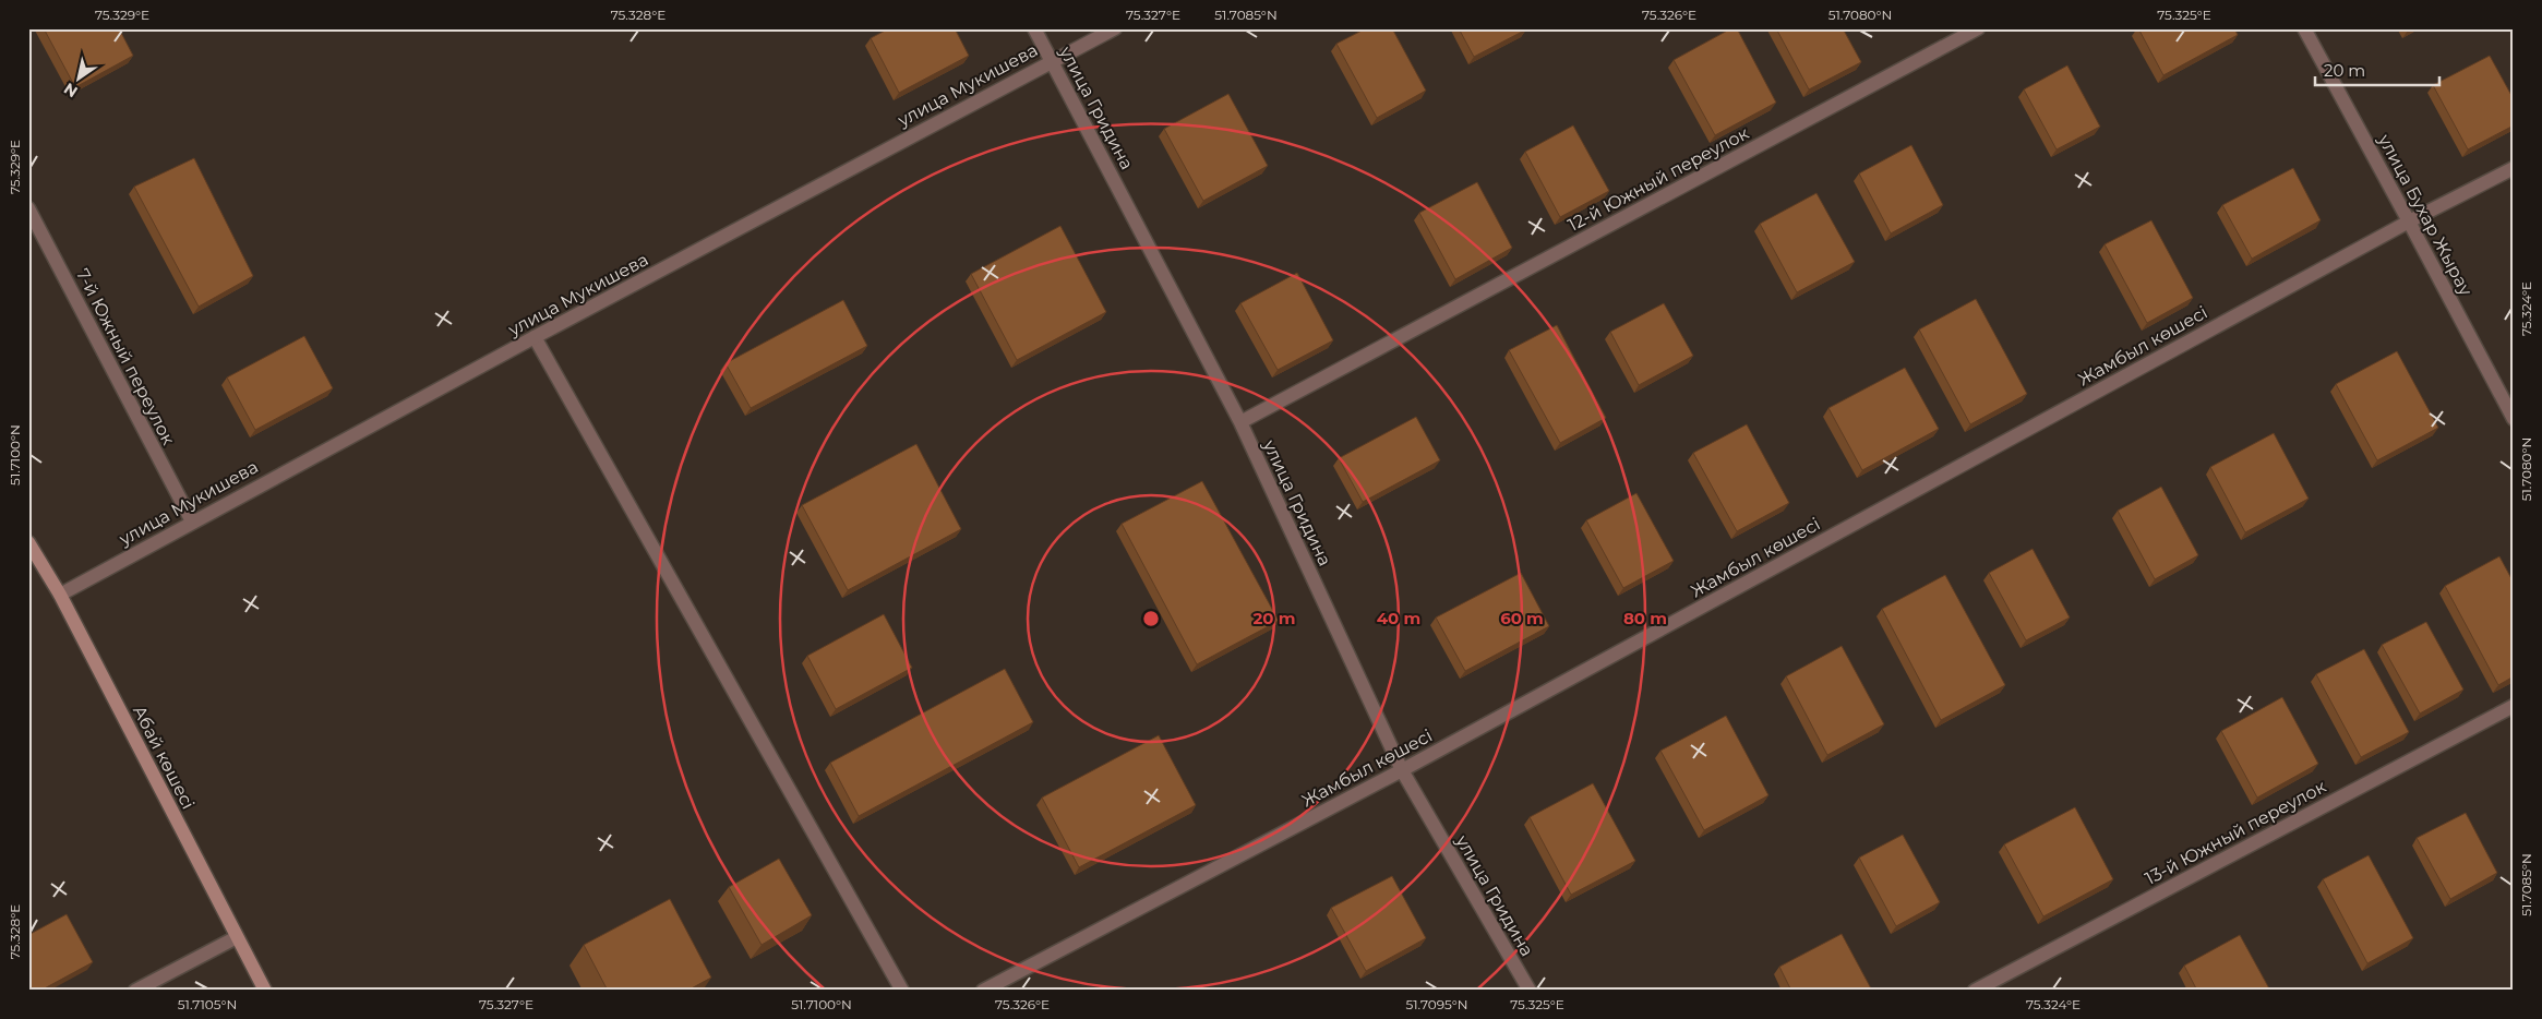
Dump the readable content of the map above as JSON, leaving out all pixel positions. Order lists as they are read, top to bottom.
{
  "streets": {
    "street": [
      "улица Мукишева",
      "улица Гридина",
      "12-й Южный переулок",
      "улица Бухар Жырау",
      "Жамбыл көшесі",
      "7-й Южный переулок",
      "Абай көшесі",
      "13-й Южный переулок"
    ]
  },
  "crossings": [
    ["улица Мукишева", "улица Гридина"],
    ["улица Мукишева", "7-й Южный переулок"],
    ["улица Мукишева", "Абай көшесі"],
    ["улица Гридина", "12-й Южный переулок"],
    ["улица Гридина", "Жамбыл көшесі"],
    ["улица Бухар Жырау", "Жамбыл көшесі"]
  ],
  "scale_bar": "20 m",
  "north": "bottom left",
  "coordinates": [
    "75.329°E",
    "75.328°E",
    "75.327°E",
    "51.7085°N",
    "75.326°E",
    "51.7080°N",
    "75.325°E",
    "75.324°E",
    "51.7100°N",
    "51.7105°N",
    "51.7095°N"
  ],
  "rings": [
    "20 m",
    "40 m",
    "60 m",
    "80 m"
  ]
}
